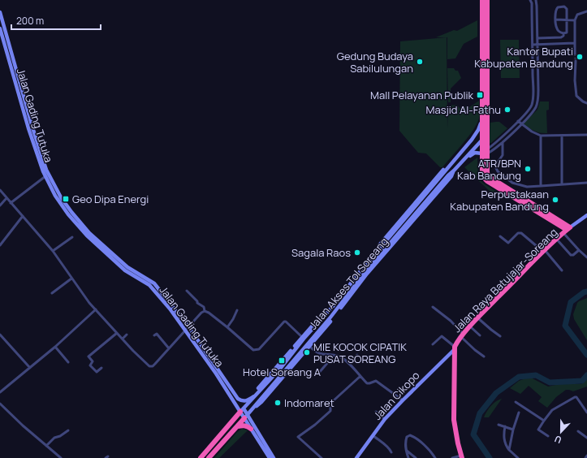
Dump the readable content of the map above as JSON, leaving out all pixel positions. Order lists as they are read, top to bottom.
{
  "streets": {
    "highway": ["Jalan Raya Batujajar-Soreang"],
    "main road": ["Jalan Gading Tutuka", "Jalan Akses Tol Soreang", "Jalan Cikopo"]
  },
  "crossings": [
    ["Jalan Gading Tutuka", "Jalan Akses Tol Soreang"],
    ["Jalan Raya Batujajar-Soreang", "Jalan Cikopo"]
  ],
  "places": {
    "other": [
      "Kantor Bupati Kabupaten Bandung",
      "Gedung Budaya Sabilulungan",
      "Masjid Al-Fathu",
      "ATR/BPN Kab Bandung",
      "Perpustakaan Kabupaten Bandung",
      "Sagala Raos",
      "MIE KOCOK CIPATIK PUSAT SOREANG",
      "Indomaret"
    ],
    "transit": ["Mall Pelayanan Publik", "Geo Dipa Energi", "Hotel Soreang A"]
  },
  "scale_bar": "200 m",
  "north": "bottom"
}
